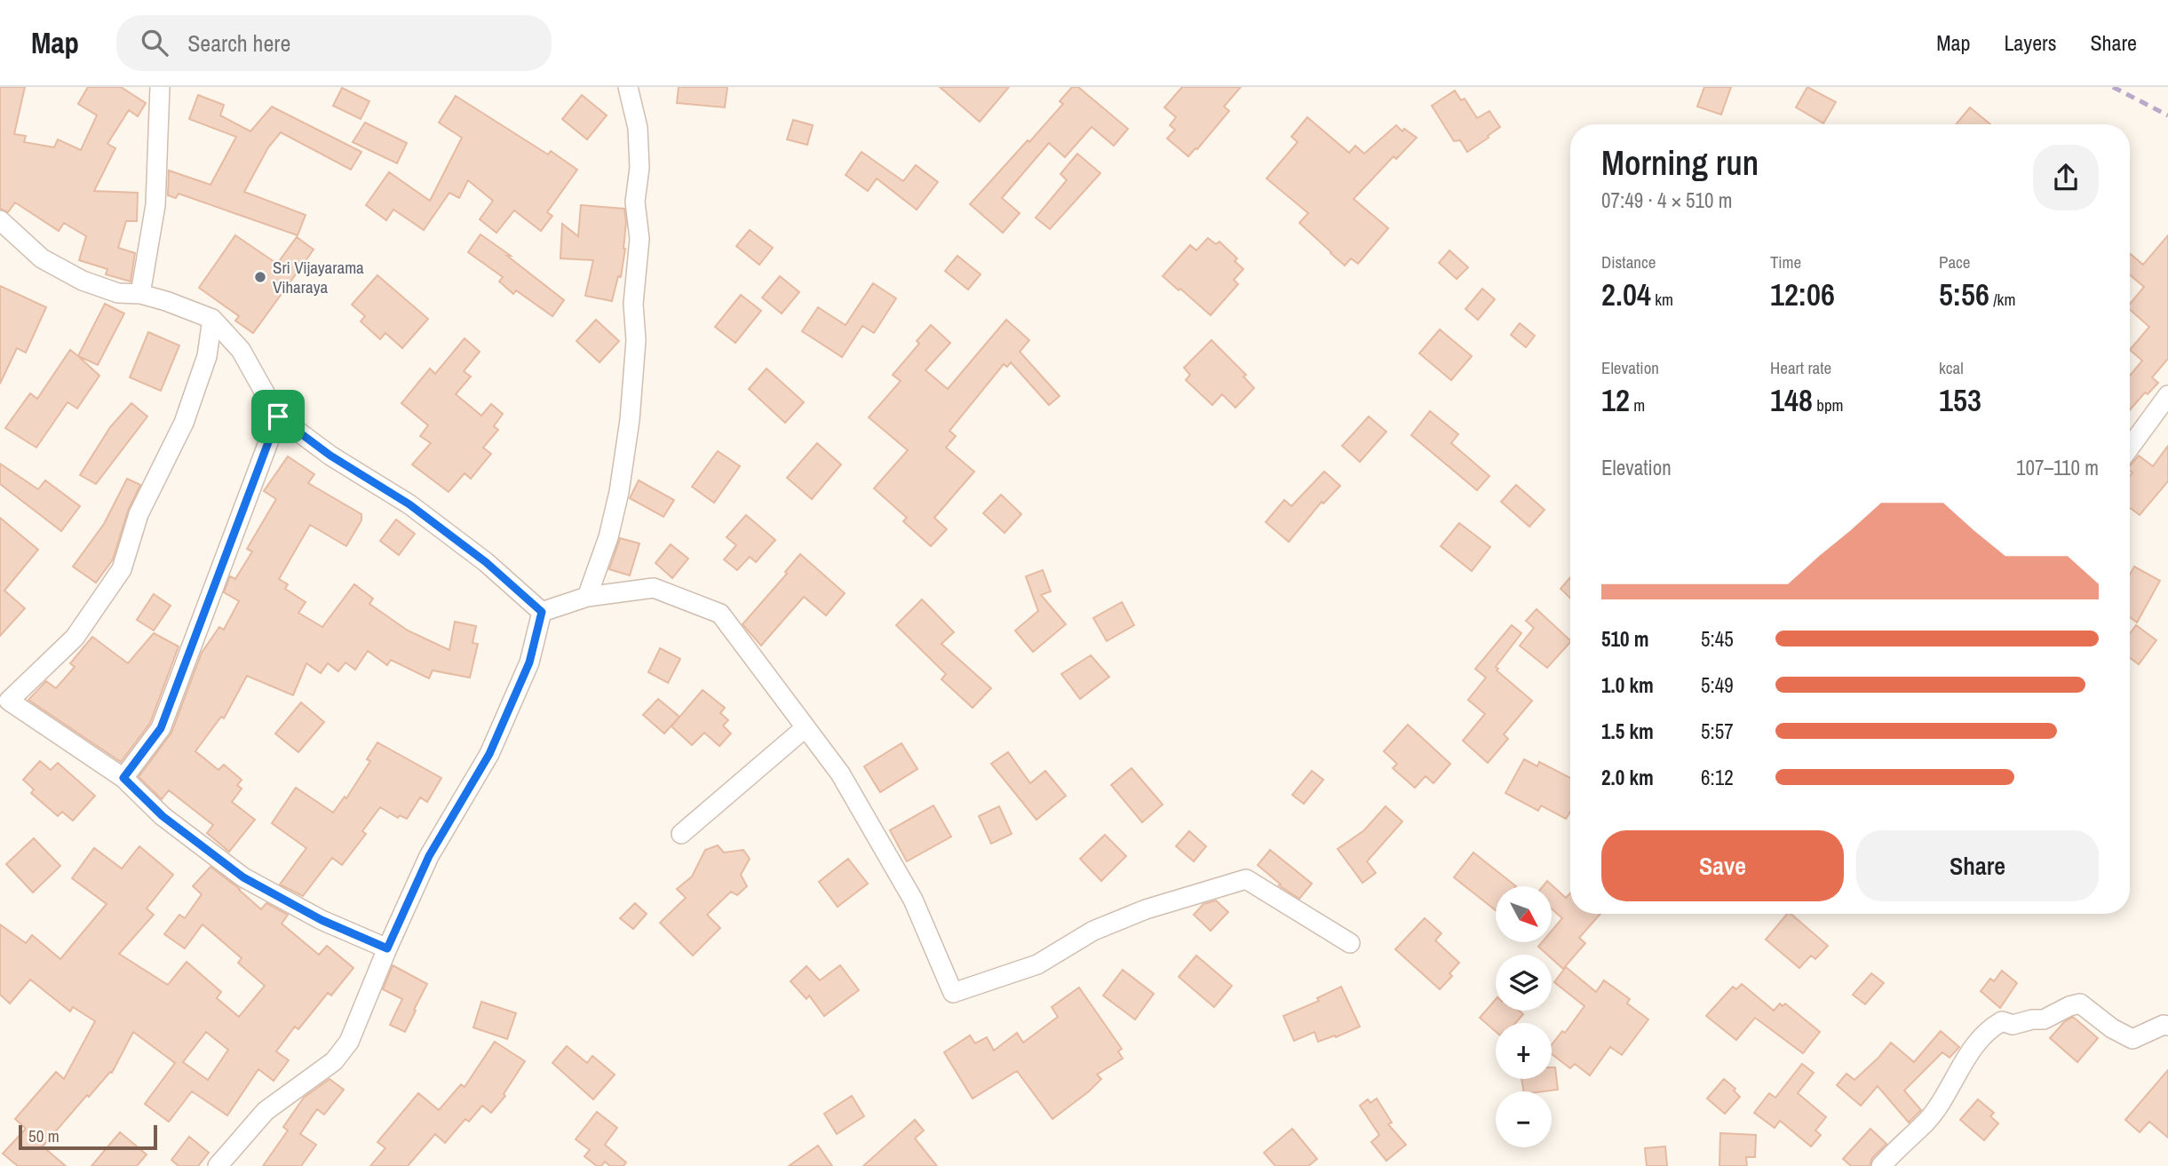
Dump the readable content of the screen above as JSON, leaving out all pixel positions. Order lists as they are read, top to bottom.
{
  "places": ["Sri Vijayarama Viharaya"],
  "scale_bar": "50 m",
  "north": "bottom right",
  "page": {
    "header": "Map",
    "search": "Search here",
    "nav": ["Map", "Layers", "Share"],
    "heading": ["Morning run", "07:49 · 4 × 510 m"],
    "stats": [
      ["Distance", "2.04 km"],
      ["Time", "12:06"],
      ["Pace", "5:56 /km"],
      ["Elevation", "12 m"],
      ["Heart rate", "148 bpm"],
      ["kcal", "153"]
    ],
    "chart": ["Elevation", "107–110 m"],
    "list": [
      {
        "name": "510 m",
        "note": "5:45"
      },
      {
        "name": "1.0 km",
        "note": "5:49"
      },
      {
        "name": "1.5 km",
        "note": "5:57"
      },
      {
        "name": "2.0 km",
        "note": "6:12"
      }
    ],
    "buttons": ["Save", "Share"],
    "map_buttons": ["+", "−"],
    "scale": "50 m"
  }
}
